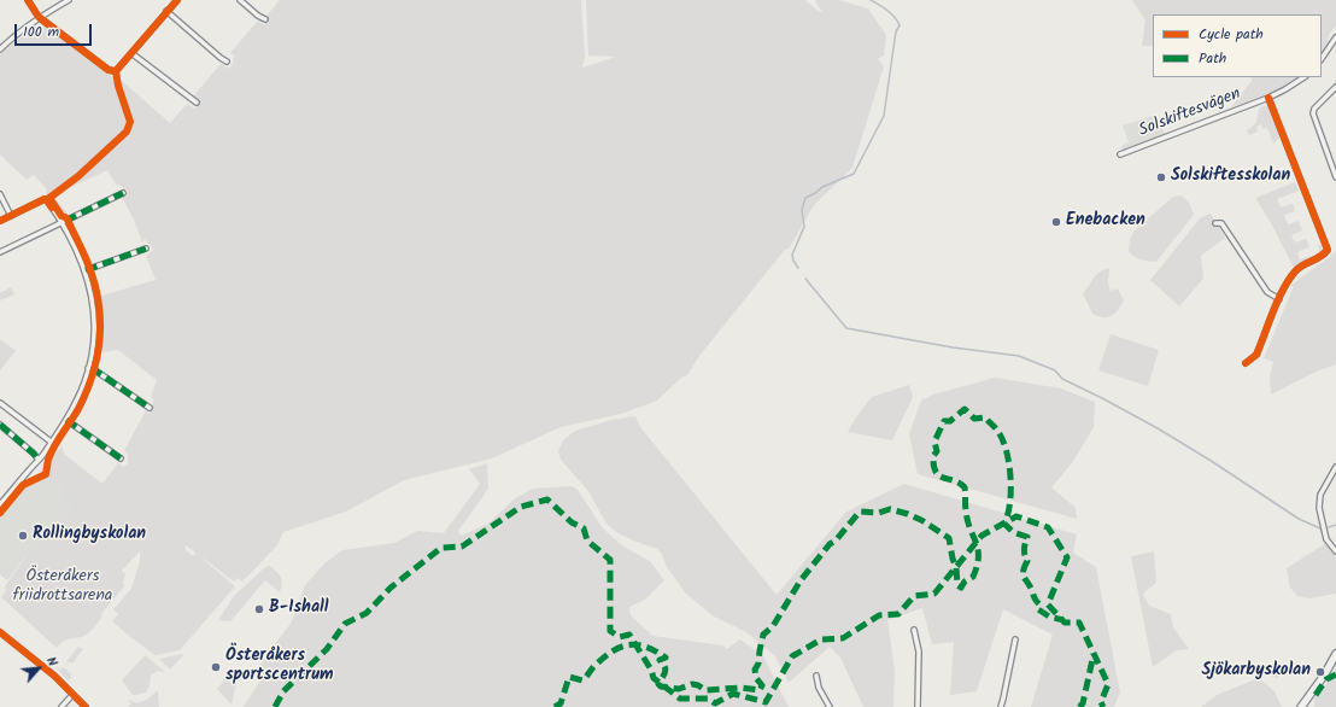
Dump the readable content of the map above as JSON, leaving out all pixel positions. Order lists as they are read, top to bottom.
{
  "streets": {
    "street": ["Solskiftesvägen"]
  },
  "parks": ["Österåkers friidrottsarena"],
  "places": [
    "Solskiftesskolan",
    "Enebacken",
    "Rollingbyskolan",
    "B-Ishall",
    "Österåkers sportscentrum",
    "Sjökarbyskolan"
  ],
  "legend": ["Cycle path", "Path"],
  "scale_bar": "100 m",
  "north": "top right"
}
